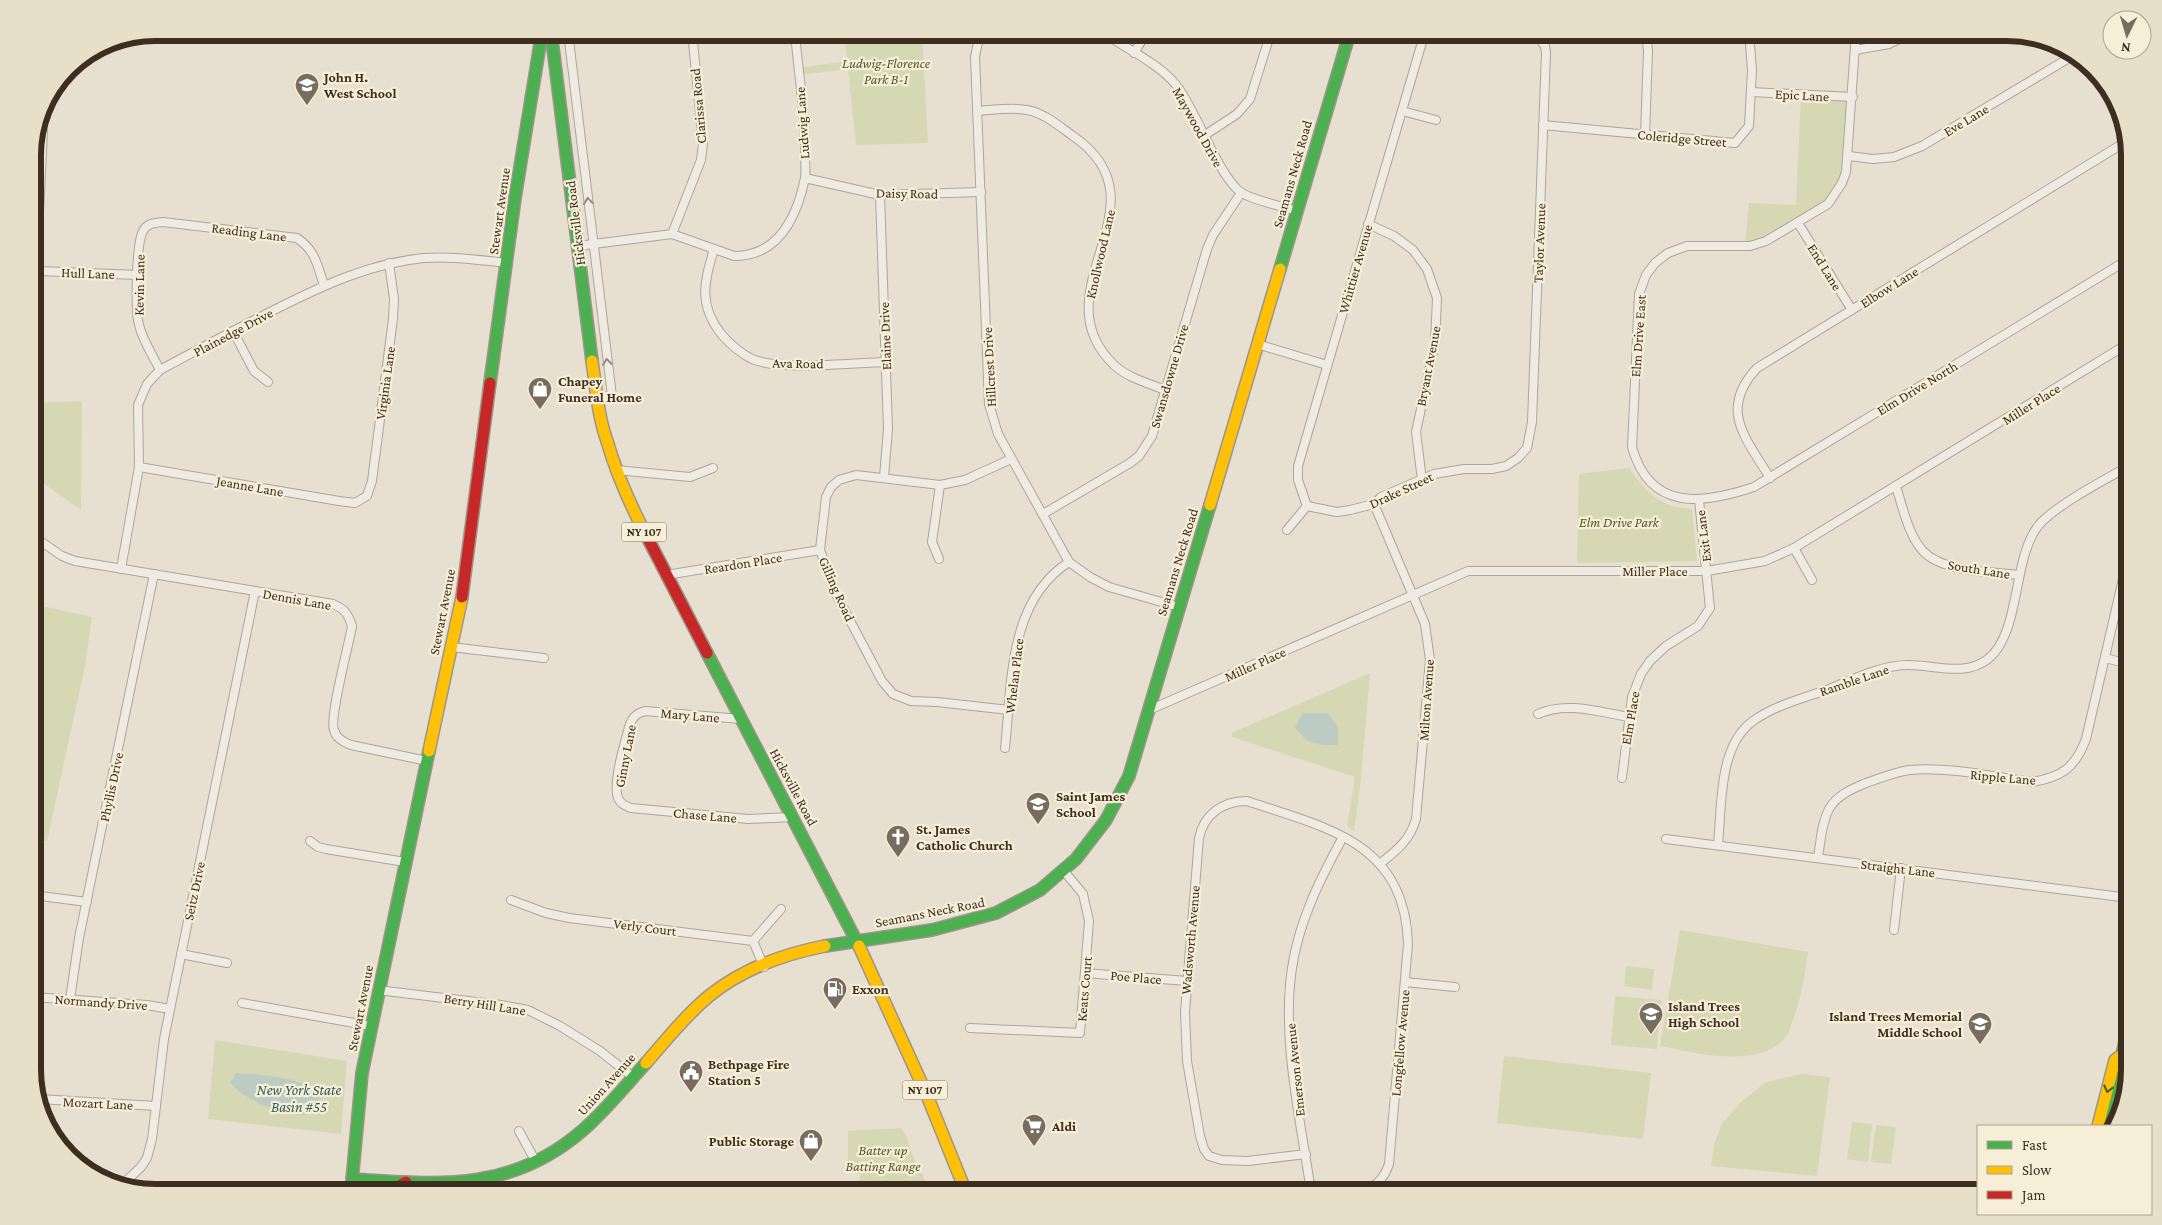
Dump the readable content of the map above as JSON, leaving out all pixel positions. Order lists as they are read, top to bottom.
{
  "streets": {
    "main road": [
      "Seamans Neck Road",
      "Stewart Avenue",
      "Hicksville Road",
      "NY 107",
      "Union Avenue"
    ],
    "street": [
      "Epic Lane",
      "Clarissa Road",
      "Eve Lane",
      "Ludwig Lane",
      "Maywood Drive",
      "Coleridge Street",
      "Daisy Road",
      "Reading Lane",
      "Taylor Avenue",
      "Knollwood Lane",
      "End Lane",
      "Whittier Avenue",
      "Hull Lane",
      "Kevin Lane",
      "Elbow Lane",
      "Plainedge Drive",
      "Elaine Drive",
      "Elm Drive East",
      "Ava Road",
      "Bryant Avenue",
      "Hillcrest Drive",
      "Swansdowne Drive",
      "Virginia Lane",
      "Elm Drive North",
      "Miller Place",
      "Jeanne Lane",
      "Drake Street",
      "Exit Lane",
      "Reardon Place",
      "South Lane",
      "Gilling Road",
      "Dennis Lane",
      "Whelan Place",
      "Ramble Lane",
      "Milton Avenue",
      "Mary Lane",
      "Elm Place",
      "Ginny Lane",
      "Ripple Lane",
      "Phyllis Drive",
      "Chase Lane",
      "Straight Lane",
      "Seitz Drive",
      "Verly Court",
      "Wadsworth Avenue",
      "Poe Place",
      "Keats Court",
      "Normandy Drive",
      "Berry Hill Lane",
      "Longfellow Avenue",
      "Emerson Avenue",
      "Mozart Lane"
    ]
  },
  "crossings": [
    ["Epic Lane", "Coleridge Street"],
    ["Epic Lane", "Elm Drive East"],
    ["Clarissa Road", "Ludwig Lane"],
    ["Eve Lane", "Elm Drive East"],
    ["Ludwig Lane", "Daisy Road"],
    ["Ludwig Lane", "Hicksville Road"],
    ["Ludwig Lane", "Ava Road"],
    ["Maywood Drive", "Swansdowne Drive"],
    ["Coleridge Street", "Taylor Avenue"],
    ["Seamans Neck Road", "Hicksville Road"],
    ["Seamans Neck Road", "Hillcrest Drive"],
    ["Seamans Neck Road", "Miller Place"],
    ["Seamans Neck Road", "Keats Court"],
    ["Seamans Neck Road", "Union Avenue"],
    ["Daisy Road", "Elaine Drive"],
    ["Daisy Road", "Hillcrest Drive"],
    ["Stewart Avenue", "Plainedge Drive"],
    ["Stewart Avenue", "Dennis Lane"],
    ["Stewart Avenue", "Berry Hill Lane"],
    ["Stewart Avenue", "Union Avenue"],
    ["Hicksville Road", "Reardon Place"],
    ["Hicksville Road", "Mary Lane"],
    ["Hicksville Road", "Chase Lane"],
    ["Hicksville Road", "Union Avenue"],
    ["Reading Lane", "Kevin Lane"],
    ["Reading Lane", "Plainedge Drive"],
    ["Taylor Avenue", "Drake Street"],
    ["Knollwood Lane", "Hillcrest Drive"],
    ["Knollwood Lane", "Swansdowne Drive"],
    ["End Lane", "Elbow Lane"],
    ["End Lane", "Elm Drive East"],
    ["Whittier Avenue", "Bryant Avenue"],
    ["Whittier Avenue", "Drake Street"],
    ["Hull Lane", "Kevin Lane"],
    ["Kevin Lane", "Plainedge Drive"],
    ["Elbow Lane", "Elm Drive North"],
    ["Plainedge Drive", "Virginia Lane"],
    ["Plainedge Drive", "Jeanne Lane"],
    ["Plainedge Drive", "Dennis Lane"],
    ["Elaine Drive", "Ava Road"],
    ["Elaine Drive", "Gilling Road"],
    ["Elm Drive East", "Elm Drive North"],
    ["Elm Drive East", "Exit Lane"],
    ["Bryant Avenue", "Drake Street"],
    ["Hillcrest Drive", "Swansdowne Drive"],
    ["Hillcrest Drive", "Gilling Road"],
    ["Hillcrest Drive", "Whelan Place"],
    ["Virginia Lane", "Jeanne Lane"],
    ["Elm Drive North", "Exit Lane"],
    ["Miller Place", "Exit Lane"],
    ["Miller Place", "South Lane"],
    ["Miller Place", "Milton Avenue"],
    ["Miller Place", "Elm Place"],
    ["Drake Street", "Milton Avenue"],
    ["Exit Lane", "Elm Place"],
    ["Reardon Place", "Gilling Road"],
    ["South Lane", "Ramble Lane"],
    ["Gilling Road", "Whelan Place"],
    ["Dennis Lane", "Phyllis Drive"],
    ["Dennis Lane", "Seitz Drive"],
    ["Ramble Lane", "Straight Lane"],
    ["Milton Avenue", "Wadsworth Avenue"],
    ["Milton Avenue", "Longfellow Avenue"],
    ["Mary Lane", "Ginny Lane"],
    ["Ginny Lane", "Chase Lane"],
    ["Ripple Lane", "Straight Lane"],
    ["Phyllis Drive", "Normandy Drive"],
    ["Seitz Drive", "Normandy Drive"],
    ["Seitz Drive", "Mozart Lane"],
    ["Wadsworth Avenue", "Poe Place"],
    ["Wadsworth Avenue", "Longfellow Avenue"],
    ["Wadsworth Avenue", "Emerson Avenue"],
    ["Poe Place", "Keats Court"],
    ["Berry Hill Lane", "Union Avenue"]
  ],
  "water": ["New York State Basin #55"],
  "parks": ["Ludwig-Florence Park B-1", "Elm Drive Park", "Batter up Batting Range"],
  "places": {
    "school or university": [
      "John H. West School",
      "Saint James School",
      "Island Trees High School",
      "Island Trees Memorial Middle School"
    ],
    "shop": ["Chapey Funeral Home", "Public Storage"],
    "church": ["St. James Catholic Church"],
    "fuel station": ["Exxon"],
    "public building": ["Bethpage Fire Station 5"],
    "supermarket": ["Aldi"]
  },
  "legend": ["Fast", "Slow", "Jam"],
  "north": "bottom"
}
